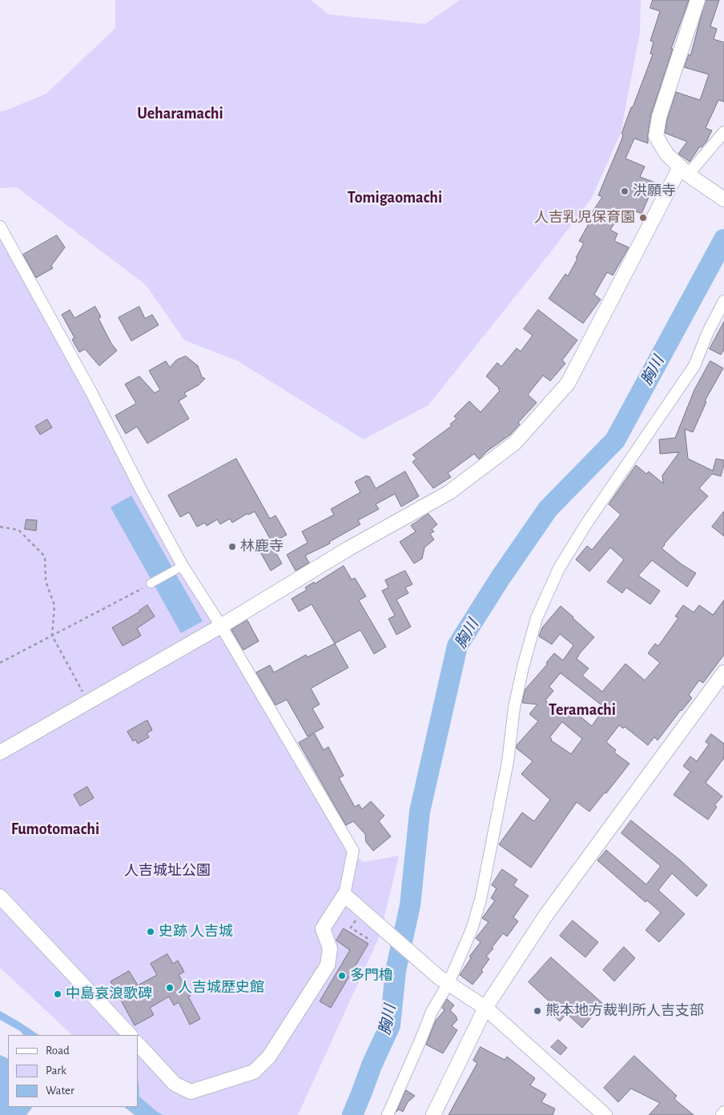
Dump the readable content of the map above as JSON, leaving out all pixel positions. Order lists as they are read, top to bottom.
{
  "districts": [
    "Ueharamachi",
    "Tomigaomachi",
    "Teramachi",
    "Fumotomachi"
  ],
  "water": ["胸川"],
  "parks": ["人吉城址公園"],
  "places": [
    "洪願寺",
    "人吉乳児保育園",
    "林鹿寺",
    "史跡 人吉城",
    "多門櫓",
    "人吉城歴史館",
    "中島哀浪歌碑",
    "熊本地方裁判所人吉支部"
  ],
  "legend": ["Road", "Park", "Water"]
}
